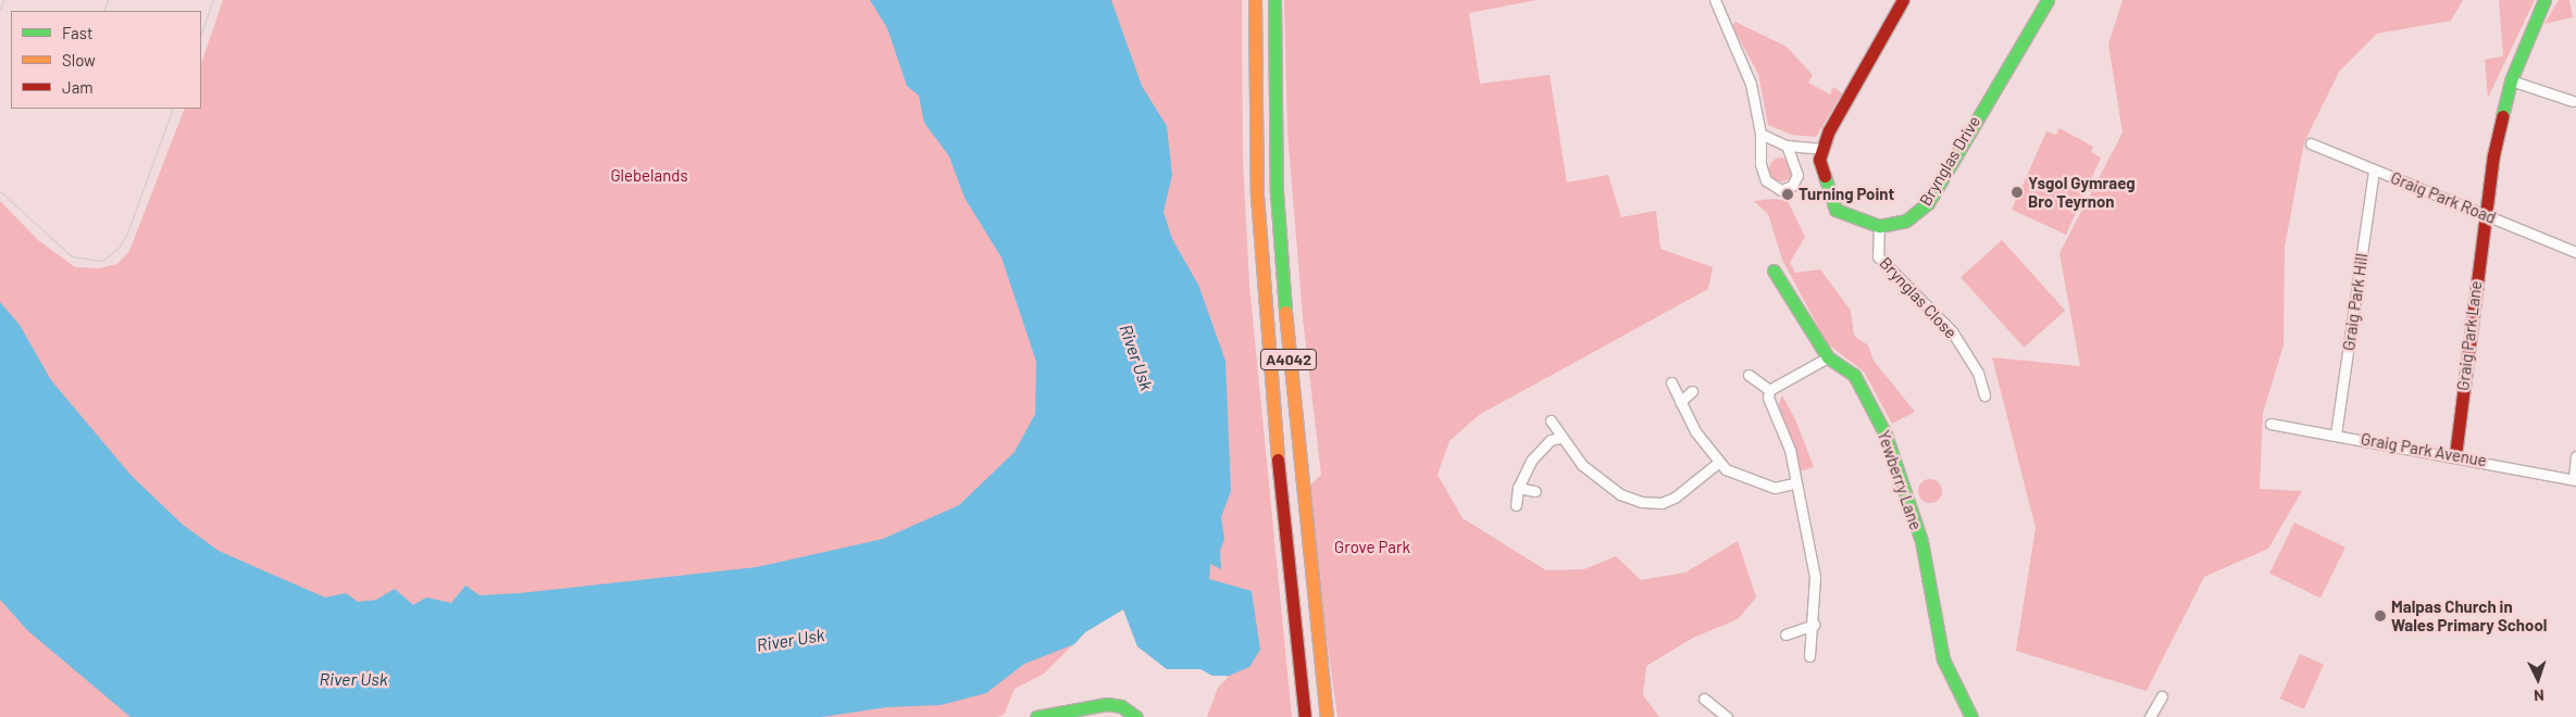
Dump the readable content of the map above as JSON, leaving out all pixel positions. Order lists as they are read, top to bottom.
{
  "streets": {
    "main road": [
      "Brynglas Drive",
      "Graig Park Lane",
      "A4042",
      "Yewberry Lane"
    ],
    "street": [
      "Graig Park Road",
      "Brynglas Close",
      "Graig Park Hill",
      "Graig Park Avenue"
    ]
  },
  "crossings": [
    ["Brynglas Drive", "Brynglas Close"],
    ["Graig Park Road", "Graig Park Hill"],
    ["Graig Park Road", "Graig Park Lane"],
    ["Graig Park Hill", "Graig Park Avenue"],
    ["Graig Park Lane", "Graig Park Avenue"]
  ],
  "water": ["River Usk"],
  "parks": ["Glebelands", "Grove Park"],
  "places": ["Ysgol Gymraeg Bro Teyrnon", "Turning Point", "Malpas Church in Wales Primary School"],
  "legend": ["Fast", "Slow", "Jam"],
  "north": "bottom"
}
